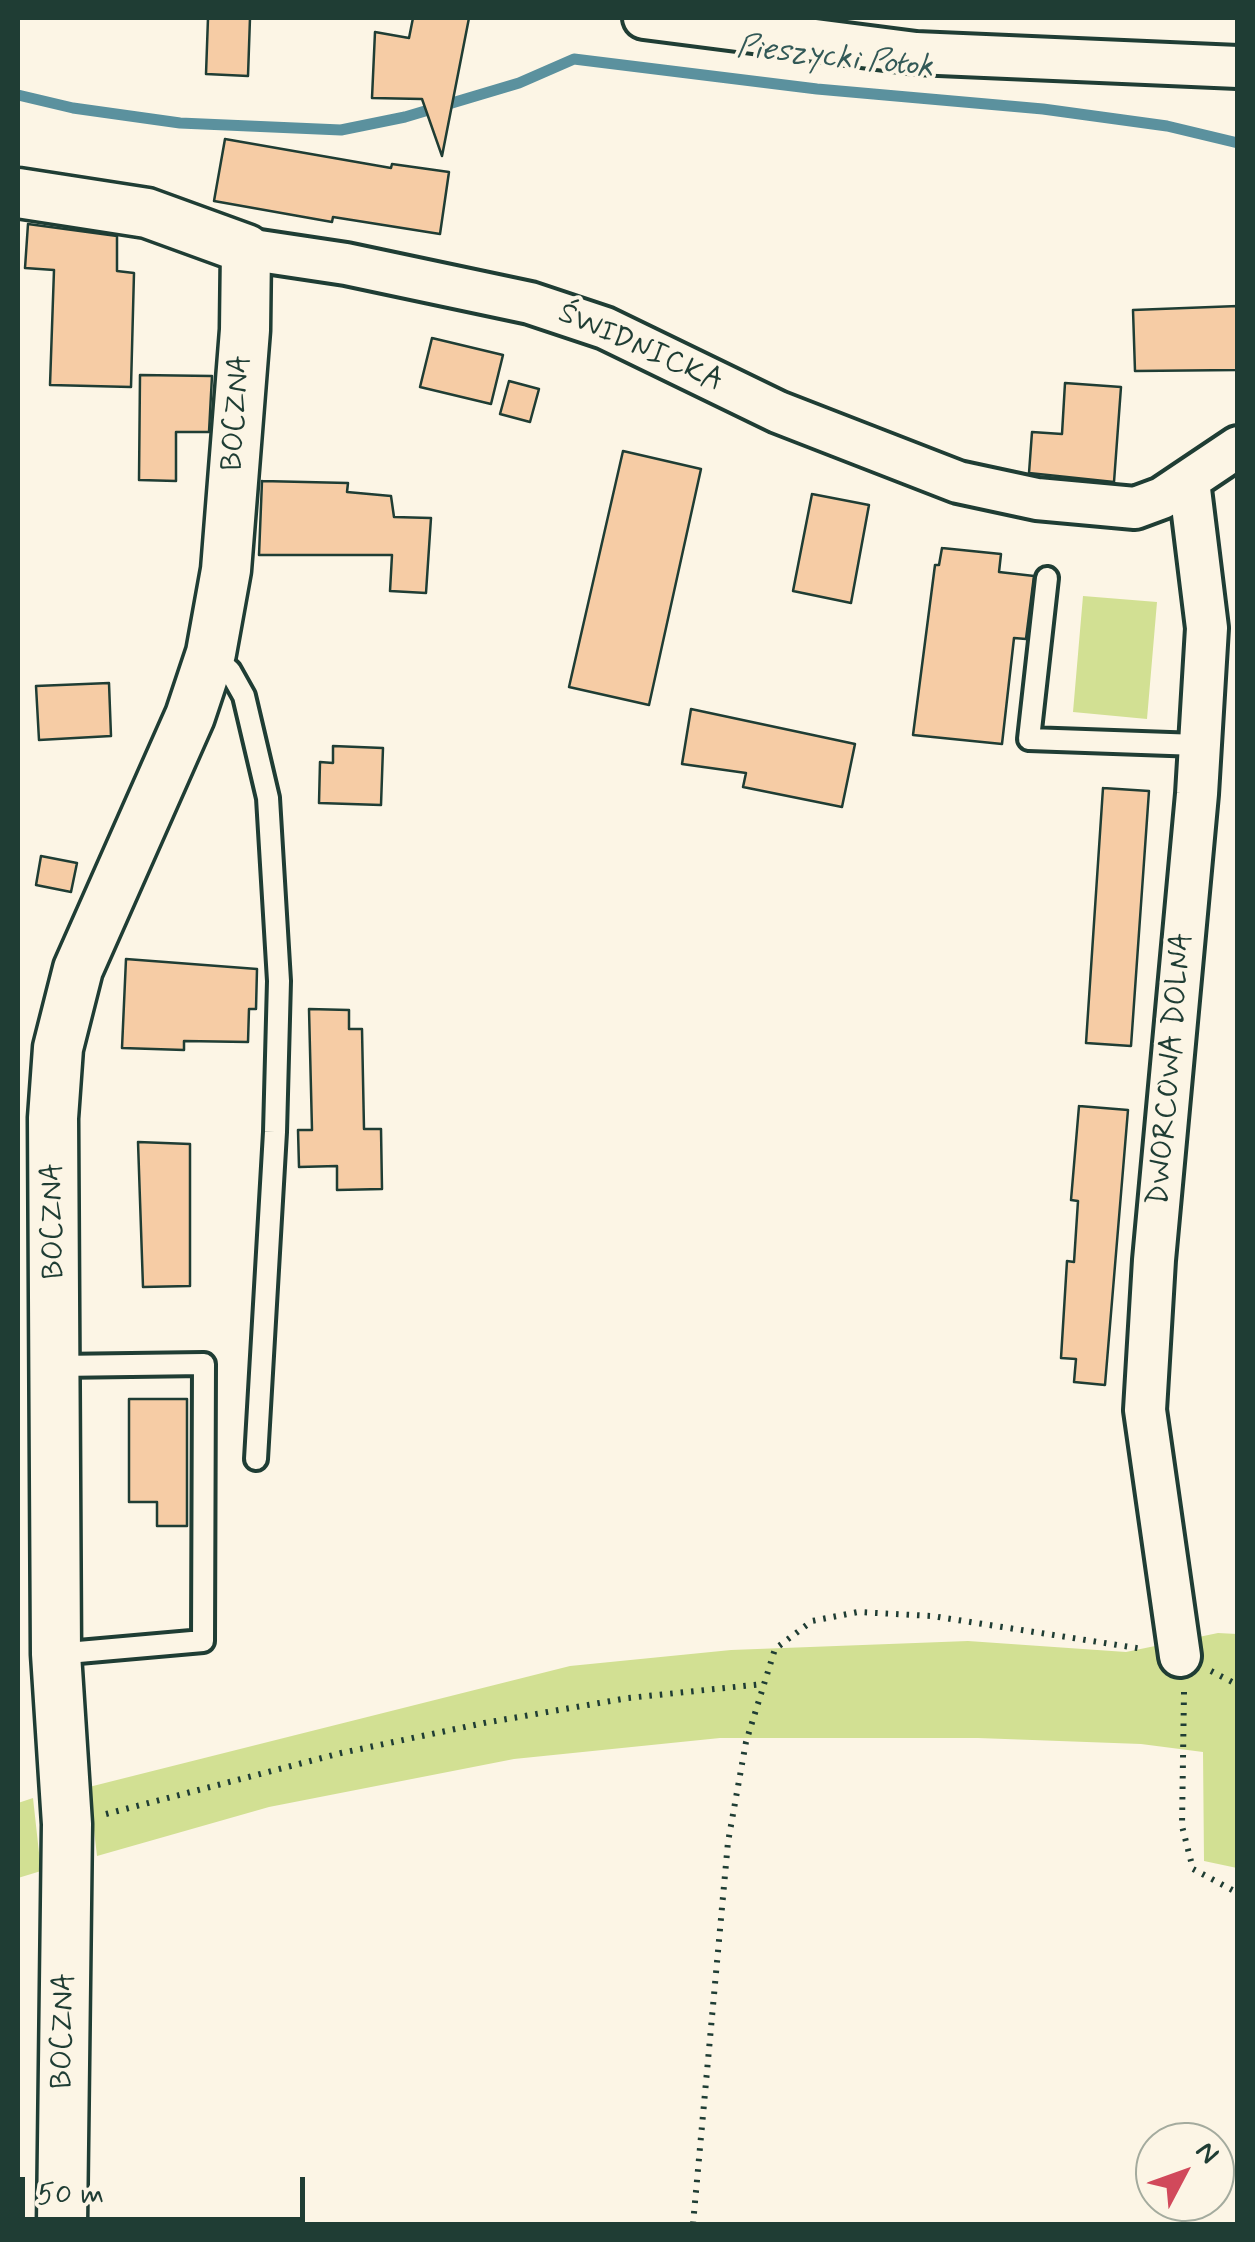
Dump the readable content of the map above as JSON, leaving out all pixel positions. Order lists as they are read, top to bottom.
{
  "streets": {
    "street": ["ŚWIDNICKA", "BOCZNA", "DWORCOWA DOLNA"]
  },
  "crossings": [
    ["ŚWIDNICKA", "BOCZNA"],
    ["ŚWIDNICKA", "DWORCOWA DOLNA"]
  ],
  "water": ["Pieszycki Potok"],
  "scale_bar": "50 m",
  "north": "top right"
}
